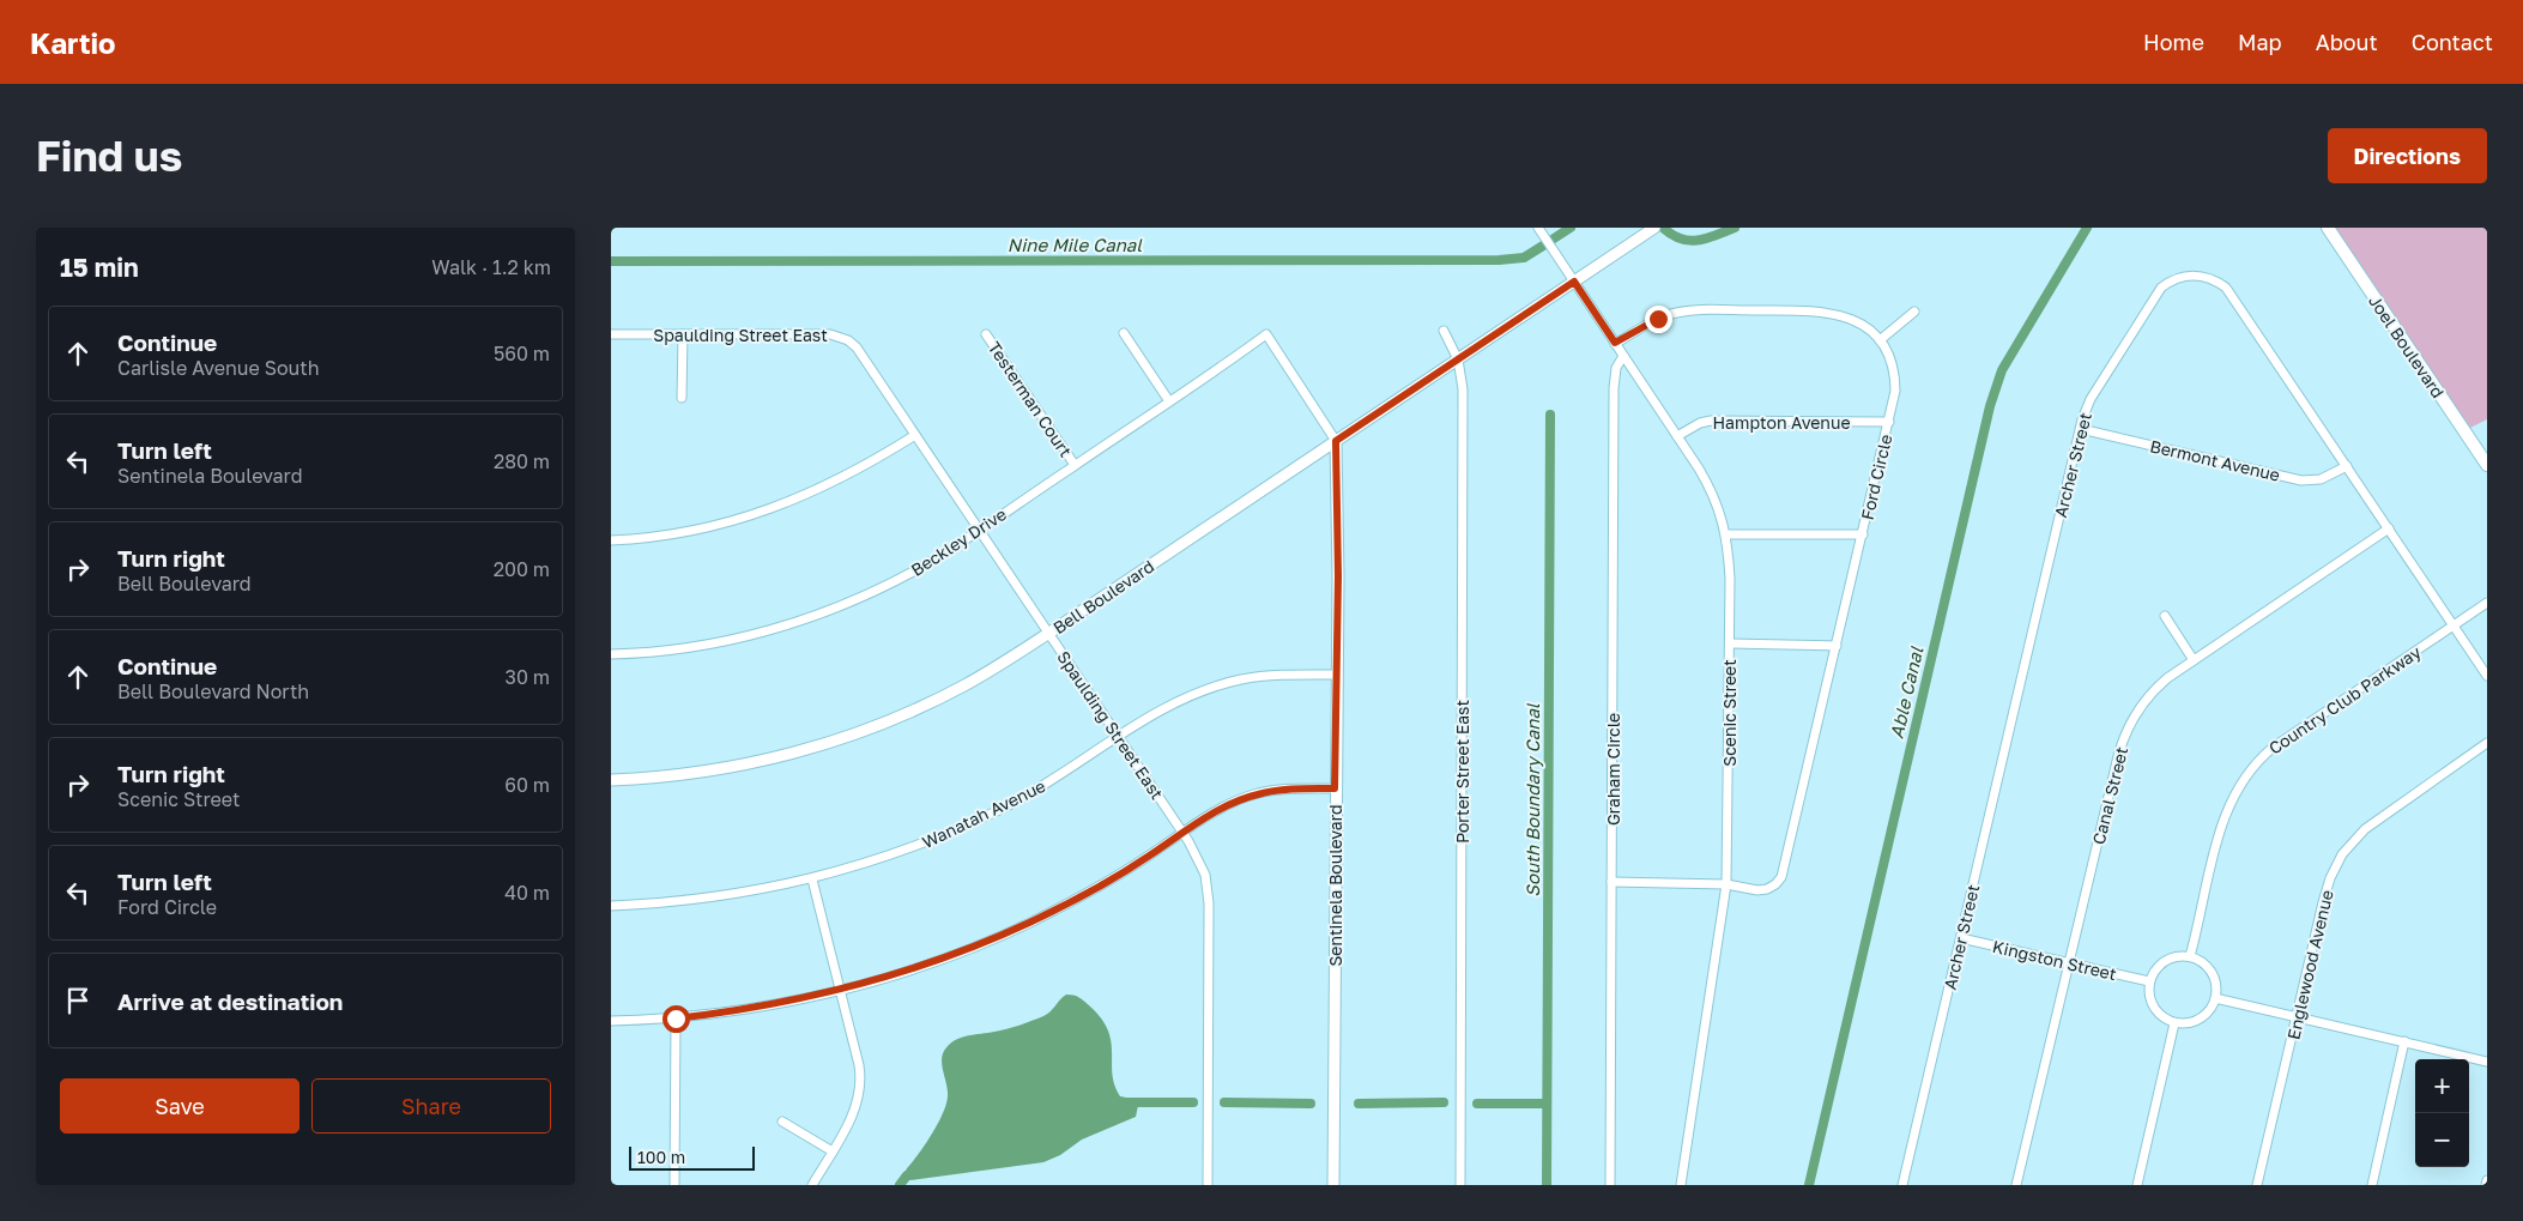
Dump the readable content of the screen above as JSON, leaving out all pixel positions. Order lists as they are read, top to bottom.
{
  "streets": {
    "main road": ["Joel Boulevard"],
    "street": [
      "Spaulding Street East",
      "Testerman Court",
      "Hampton Avenue",
      "Bermont Avenue",
      "Archer Street",
      "Ford Circle",
      "Beckley Drive",
      "Bell Boulevard",
      "Country Club Parkway",
      "Scenic Street",
      "Graham Circle",
      "Porter Street East",
      "Canal Street",
      "Wanatah Avenue",
      "Sentinela Boulevard",
      "Kingston Street",
      "Englewood Avenue"
    ]
  },
  "crossings": [
    ["Spaulding Street East", "Beckley Drive"],
    ["Spaulding Street East", "Bell Boulevard"],
    ["Spaulding Street East", "Wanatah Avenue"],
    ["Testerman Court", "Beckley Drive"],
    ["Hampton Avenue", "Ford Circle"],
    ["Hampton Avenue", "Scenic Street"],
    ["Bermont Avenue", "Archer Street"],
    ["Archer Street", "Country Club Parkway"],
    ["Archer Street", "Canal Street"],
    ["Archer Street", "Kingston Street"],
    ["Ford Circle", "Scenic Street"],
    ["Beckley Drive", "Bell Boulevard"],
    ["Beckley Drive", "Sentinela Boulevard"],
    ["Bell Boulevard", "Scenic Street"],
    ["Bell Boulevard", "Porter Street East"],
    ["Bell Boulevard", "Sentinela Boulevard"],
    ["Country Club Parkway", "Kingston Street"],
    ["Scenic Street", "Graham Circle"],
    ["Canal Street", "Kingston Street"],
    ["Wanatah Avenue", "Sentinela Boulevard"]
  ],
  "water": ["Nine Mile Canal", "Able Canal", "South Boundary Canal"],
  "scale_bar": "100 m",
  "page": {
    "header": "Kartio",
    "nav": [
      "Home",
      "Map",
      "About",
      "Contact"
    ],
    "buttons": [
      "Directions",
      ["Save", "Share"]
    ],
    "title": "Find us",
    "heading": ["15 min", "Walk · 1.2 km"],
    "list": [
      ["Continue", "Carlisle Avenue South", "560 m"],
      ["Turn left", "Sentinela Boulevard", "280 m"],
      ["Turn right", "Bell Boulevard", "200 m"],
      ["Continue", "Bell Boulevard North", "30 m"],
      ["Turn right", "Scenic Street", "60 m"],
      ["Turn left", "Ford Circle", "40 m"],
      "Arrive at destination"
    ],
    "map_buttons": ["+", "−"],
    "scale": "100 m"
  }
}
